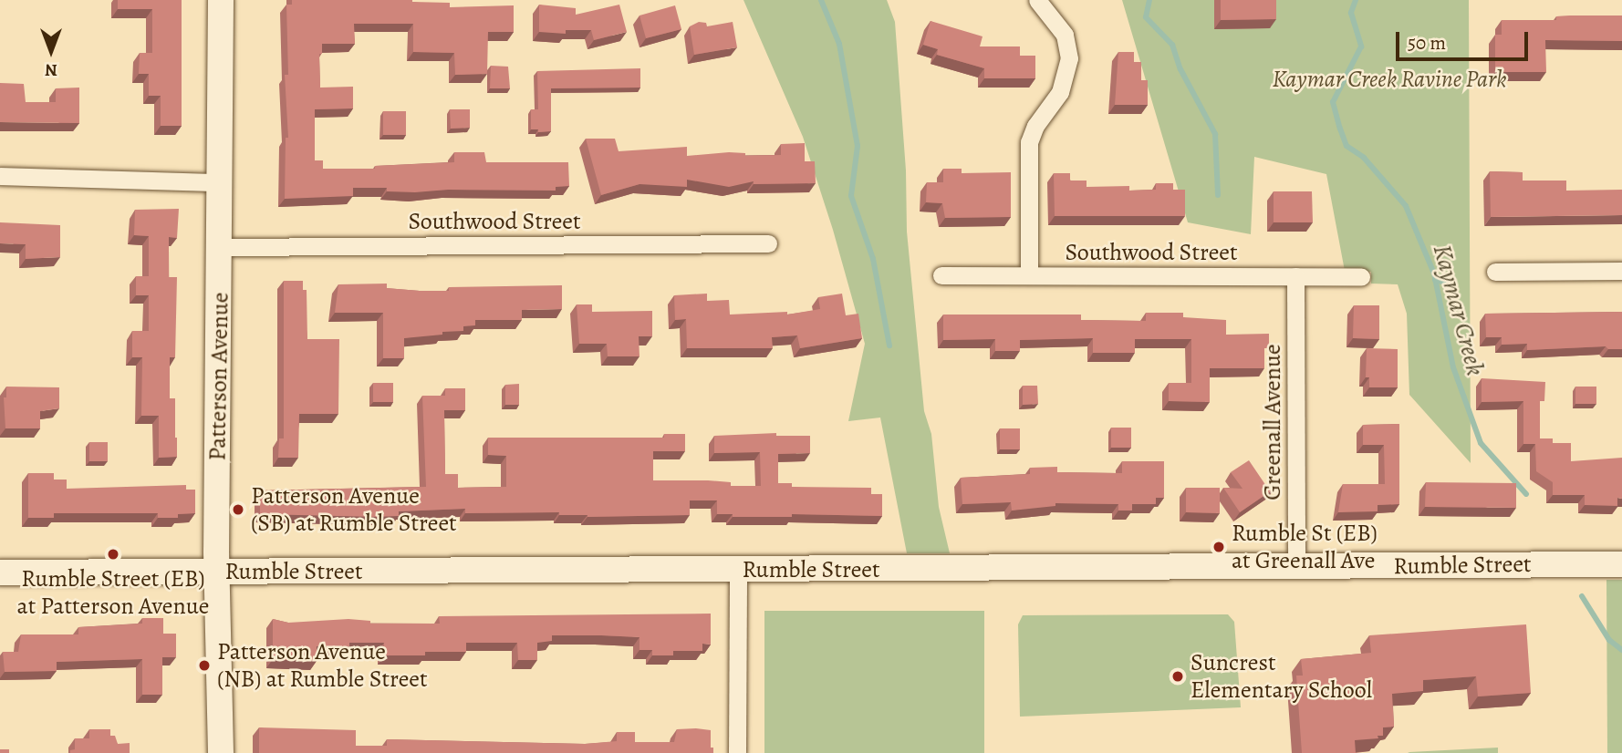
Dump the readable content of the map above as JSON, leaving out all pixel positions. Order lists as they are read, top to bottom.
{
  "streets": {
    "street": [
      "Southwood Street",
      "Patterson Avenue",
      "Greenall Avenue",
      "Rumble Street"
    ]
  },
  "crossings": [
    ["Southwood Street", "Patterson Avenue"],
    ["Southwood Street", "Greenall Avenue"],
    ["Patterson Avenue", "Rumble Street"],
    ["Greenall Avenue", "Rumble Street"]
  ],
  "water": ["Kaymar Creek"],
  "parks": ["Kaymar Creek Ravine Park"],
  "places": [
    "Patterson Avenue (SB) at Rumble Street",
    "Rumble St (EB) at Greenall Ave",
    "Rumble Street (EB) at Patterson Avenue",
    "Patterson Avenue (NB) at Rumble Street",
    "Suncrest Elementary School"
  ],
  "scale_bar": "50 m",
  "north": "bottom"
}
